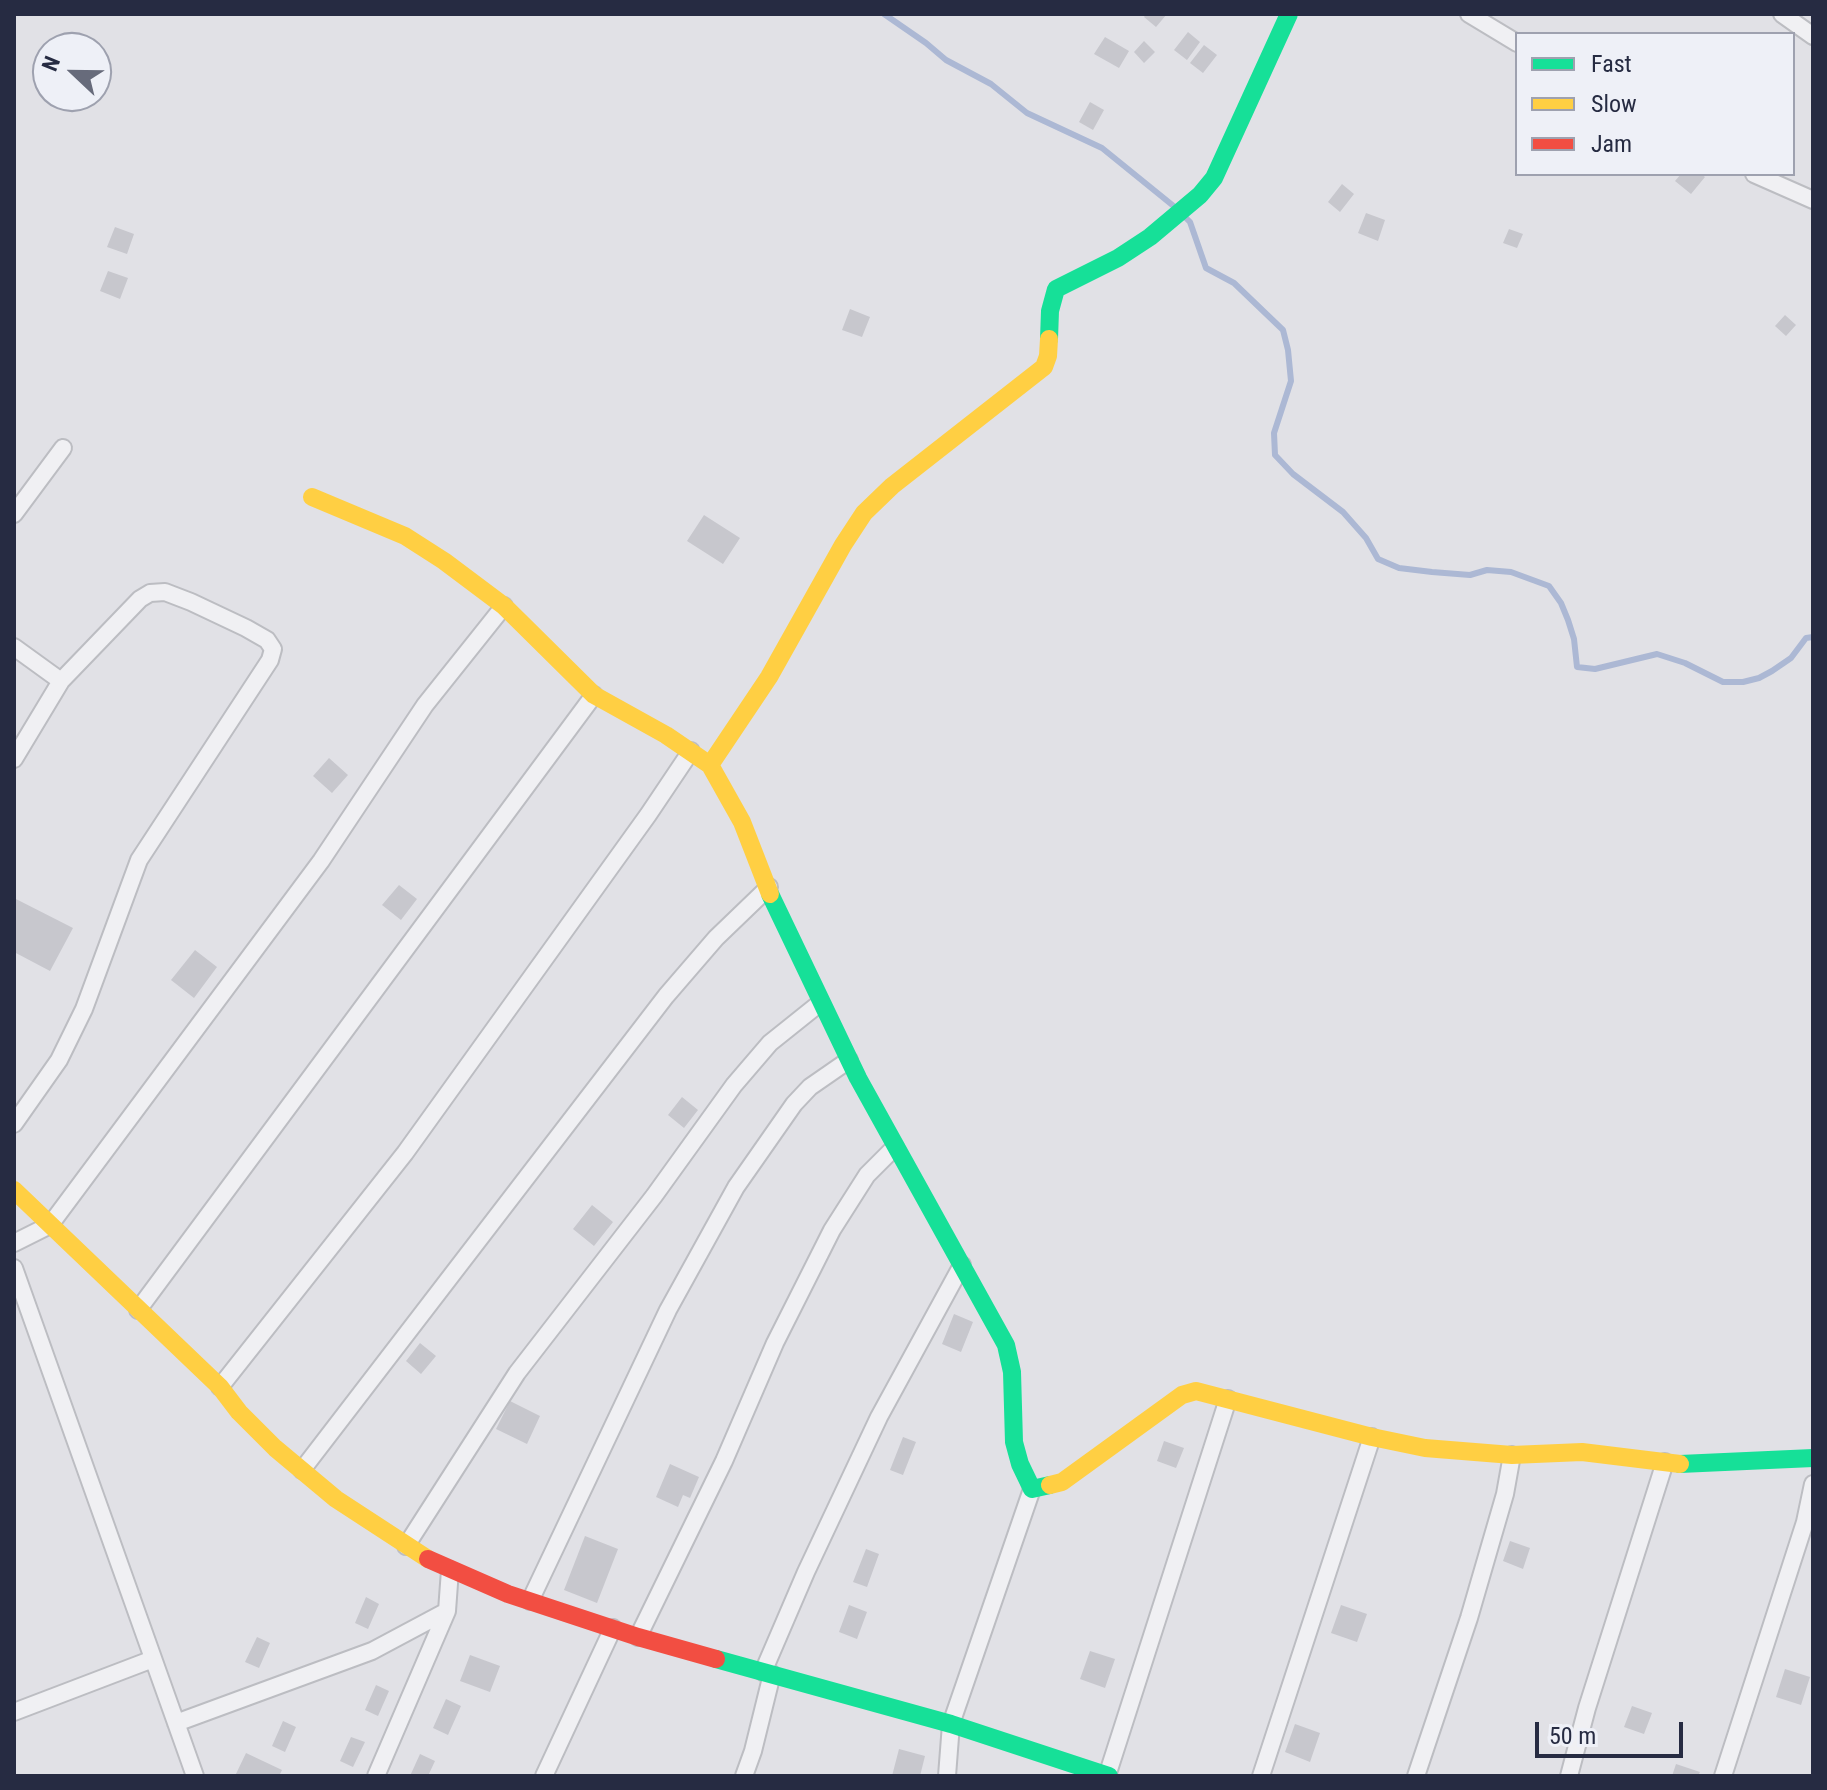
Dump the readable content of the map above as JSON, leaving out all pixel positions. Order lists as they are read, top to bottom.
{
  "legend": ["Fast", "Slow", "Jam"],
  "scale_bar": "50 m",
  "north": "left"
}
